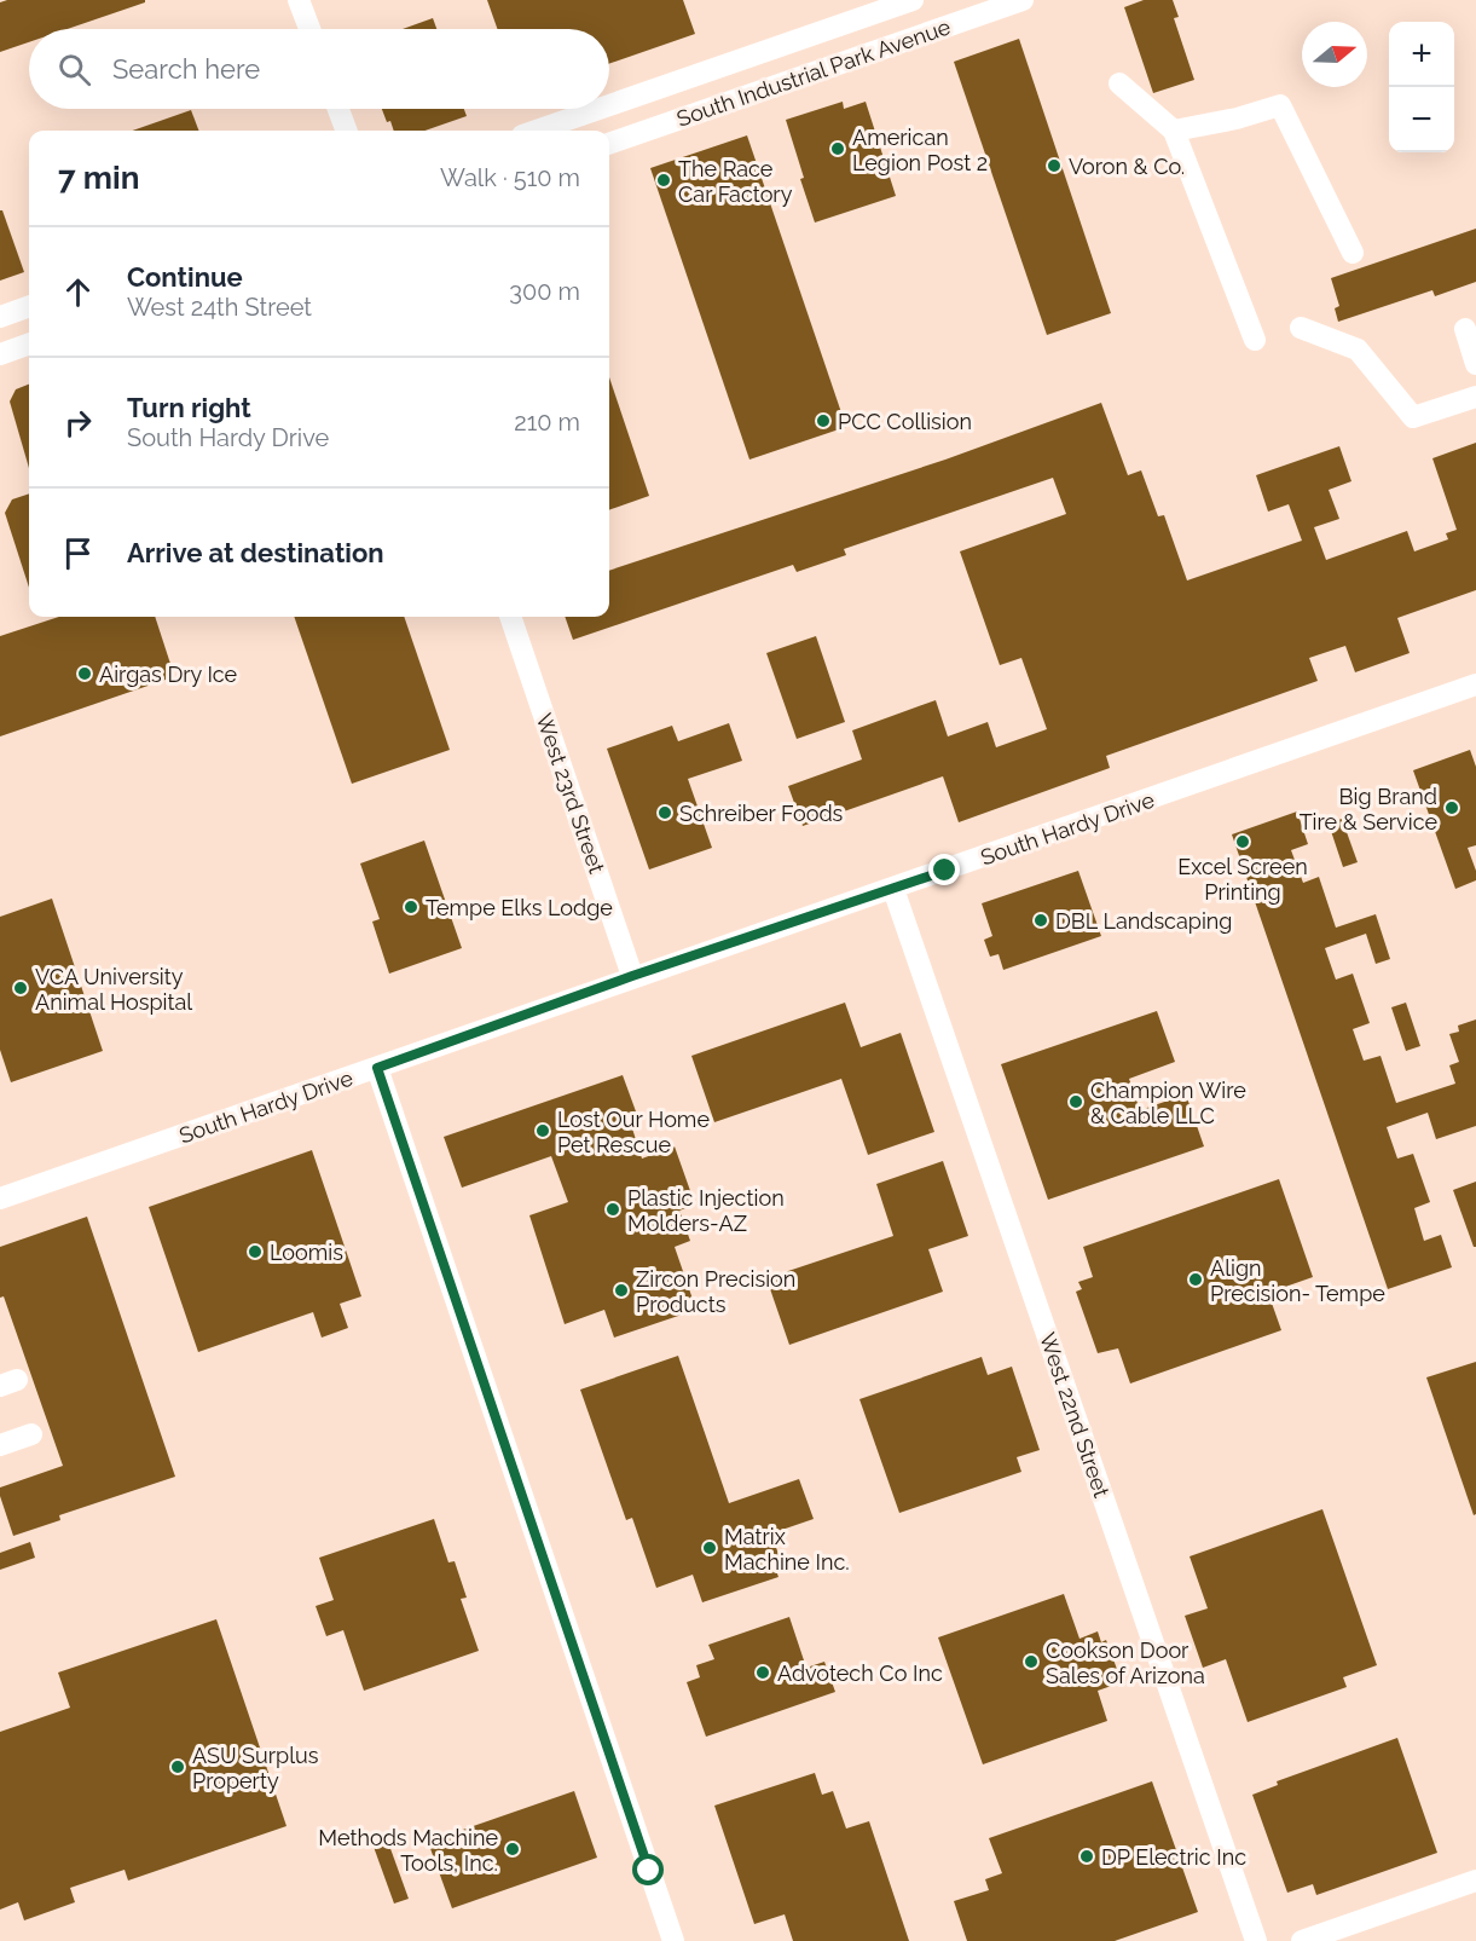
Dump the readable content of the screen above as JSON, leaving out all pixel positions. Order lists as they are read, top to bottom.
{
  "streets": {
    "street": [
      "South Industrial Park Avenue",
      "West 23rd Street",
      "South Hardy Drive",
      "West 22nd Street"
    ]
  },
  "crossings": [
    ["West 23rd Street", "South Hardy Drive"],
    ["South Hardy Drive", "West 22nd Street"]
  ],
  "places": [
    "American Legion Post 2",
    "Voron & Co.",
    "The Race Car Factory",
    "PCC Collision",
    "Airgas Dry Ice",
    "Big Brand Tire & Service",
    "Schreiber Foods",
    "Excel Screen Printing",
    "Tempe Elks Lodge",
    "DBL Landscaping",
    "VCA University Animal Hospital",
    "Champion Wire & Cable LLC",
    "Lost Our Home Pet Rescue",
    "Plastic Injection Molders-AZ",
    "Loomis",
    "Align Precision- Tempe",
    "Zircon Precision Products",
    "Matrix Machine Inc.",
    "Cookson Door Sales of Arizona",
    "Advotech Co Inc",
    "ASU Surplus Property",
    "Methods Machine Tools, Inc.",
    "DP Electric Inc"
  ],
  "north": "right",
  "page": {
    "map_buttons": ["+", "−"],
    "search": "Search here",
    "heading": ["7 min", "Walk · 510 m"],
    "list": [
      ["Continue", "West 24th Street", "300 m"],
      ["Turn right", "South Hardy Drive", "210 m"],
      "Arrive at destination"
    ]
  }
}
